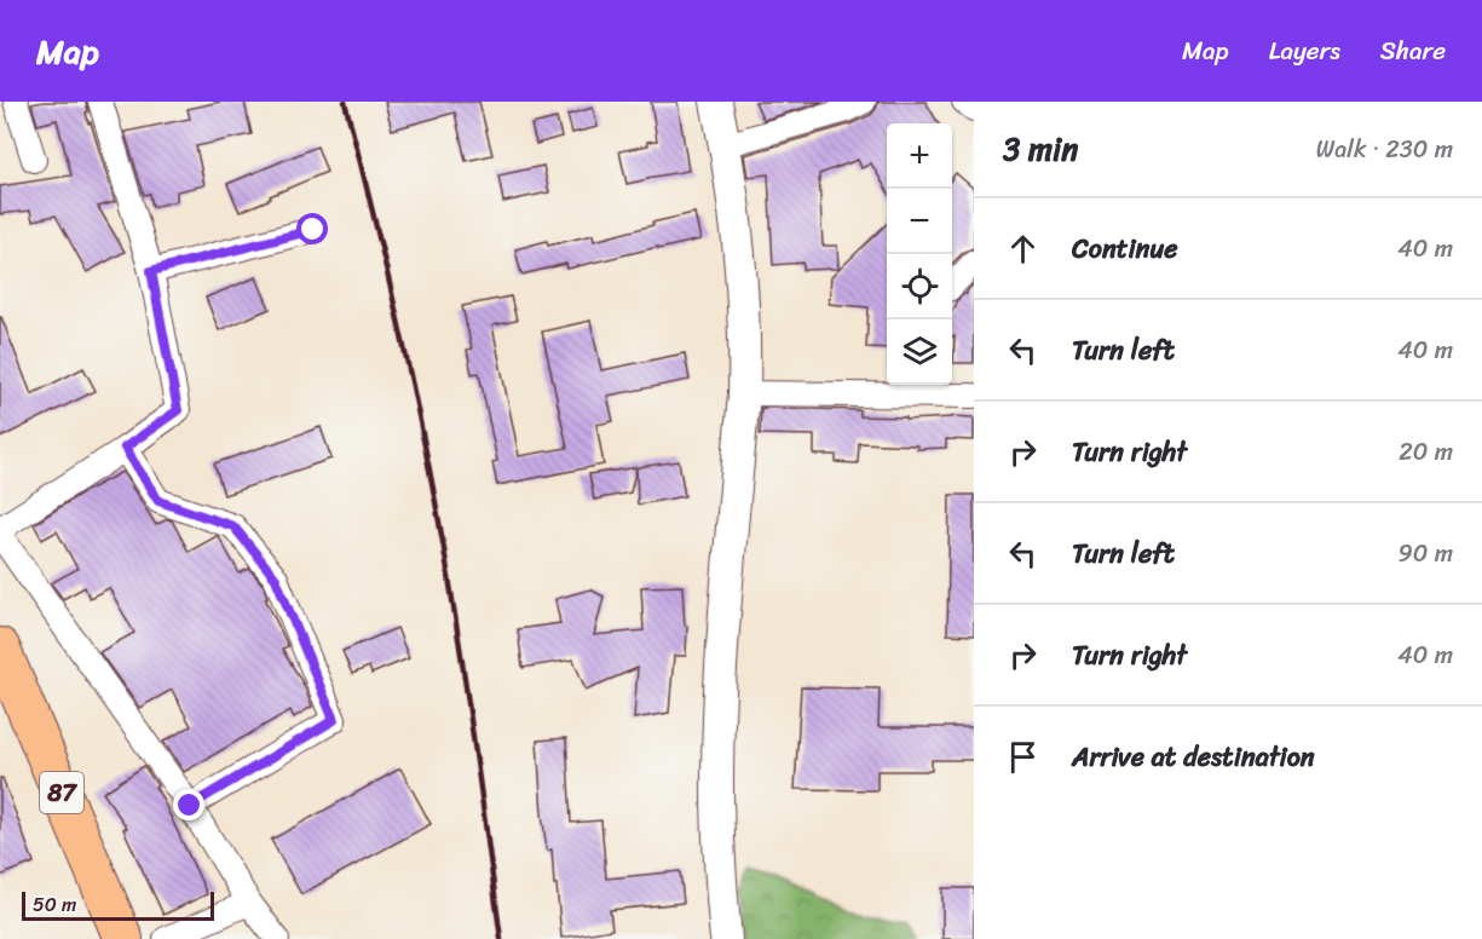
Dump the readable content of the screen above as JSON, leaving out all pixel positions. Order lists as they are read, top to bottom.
{
  "streets": {
    "main road": ["87"]
  },
  "scale_bar": "50 m",
  "page": {
    "header": "Map",
    "nav": ["Map", "Layers", "Share"],
    "heading": ["3 min", "Walk · 230 m"],
    "map_buttons": ["+", "−"],
    "list": [
      ["Continue", "40 m"],
      ["Turn left", "40 m"],
      ["Turn right", "20 m"],
      ["Turn left", "90 m"],
      ["Turn right", "40 m"],
      "Arrive at destination"
    ],
    "scale": "50 m"
  }
}
